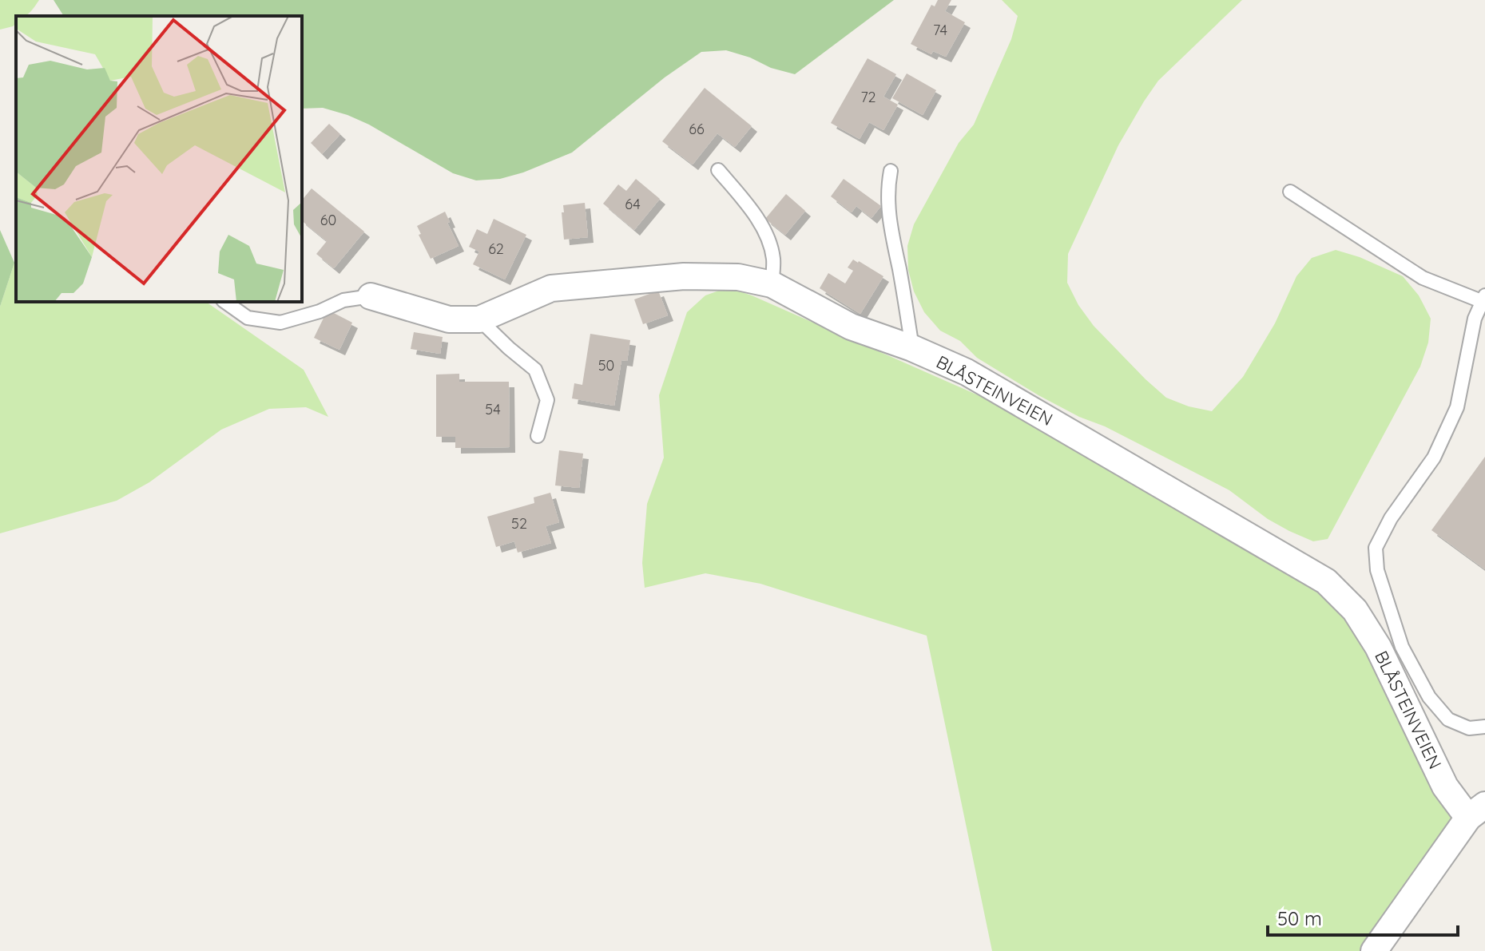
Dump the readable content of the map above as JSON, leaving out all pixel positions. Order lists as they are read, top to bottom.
{
  "streets": {
    "street": ["BLÅSTEINVEIEN"]
  },
  "house_numbers": [
    "74",
    "72",
    "66",
    "64",
    "60",
    "62",
    "50",
    "54",
    "52"
  ],
  "scale_bar": "50 m"
}
